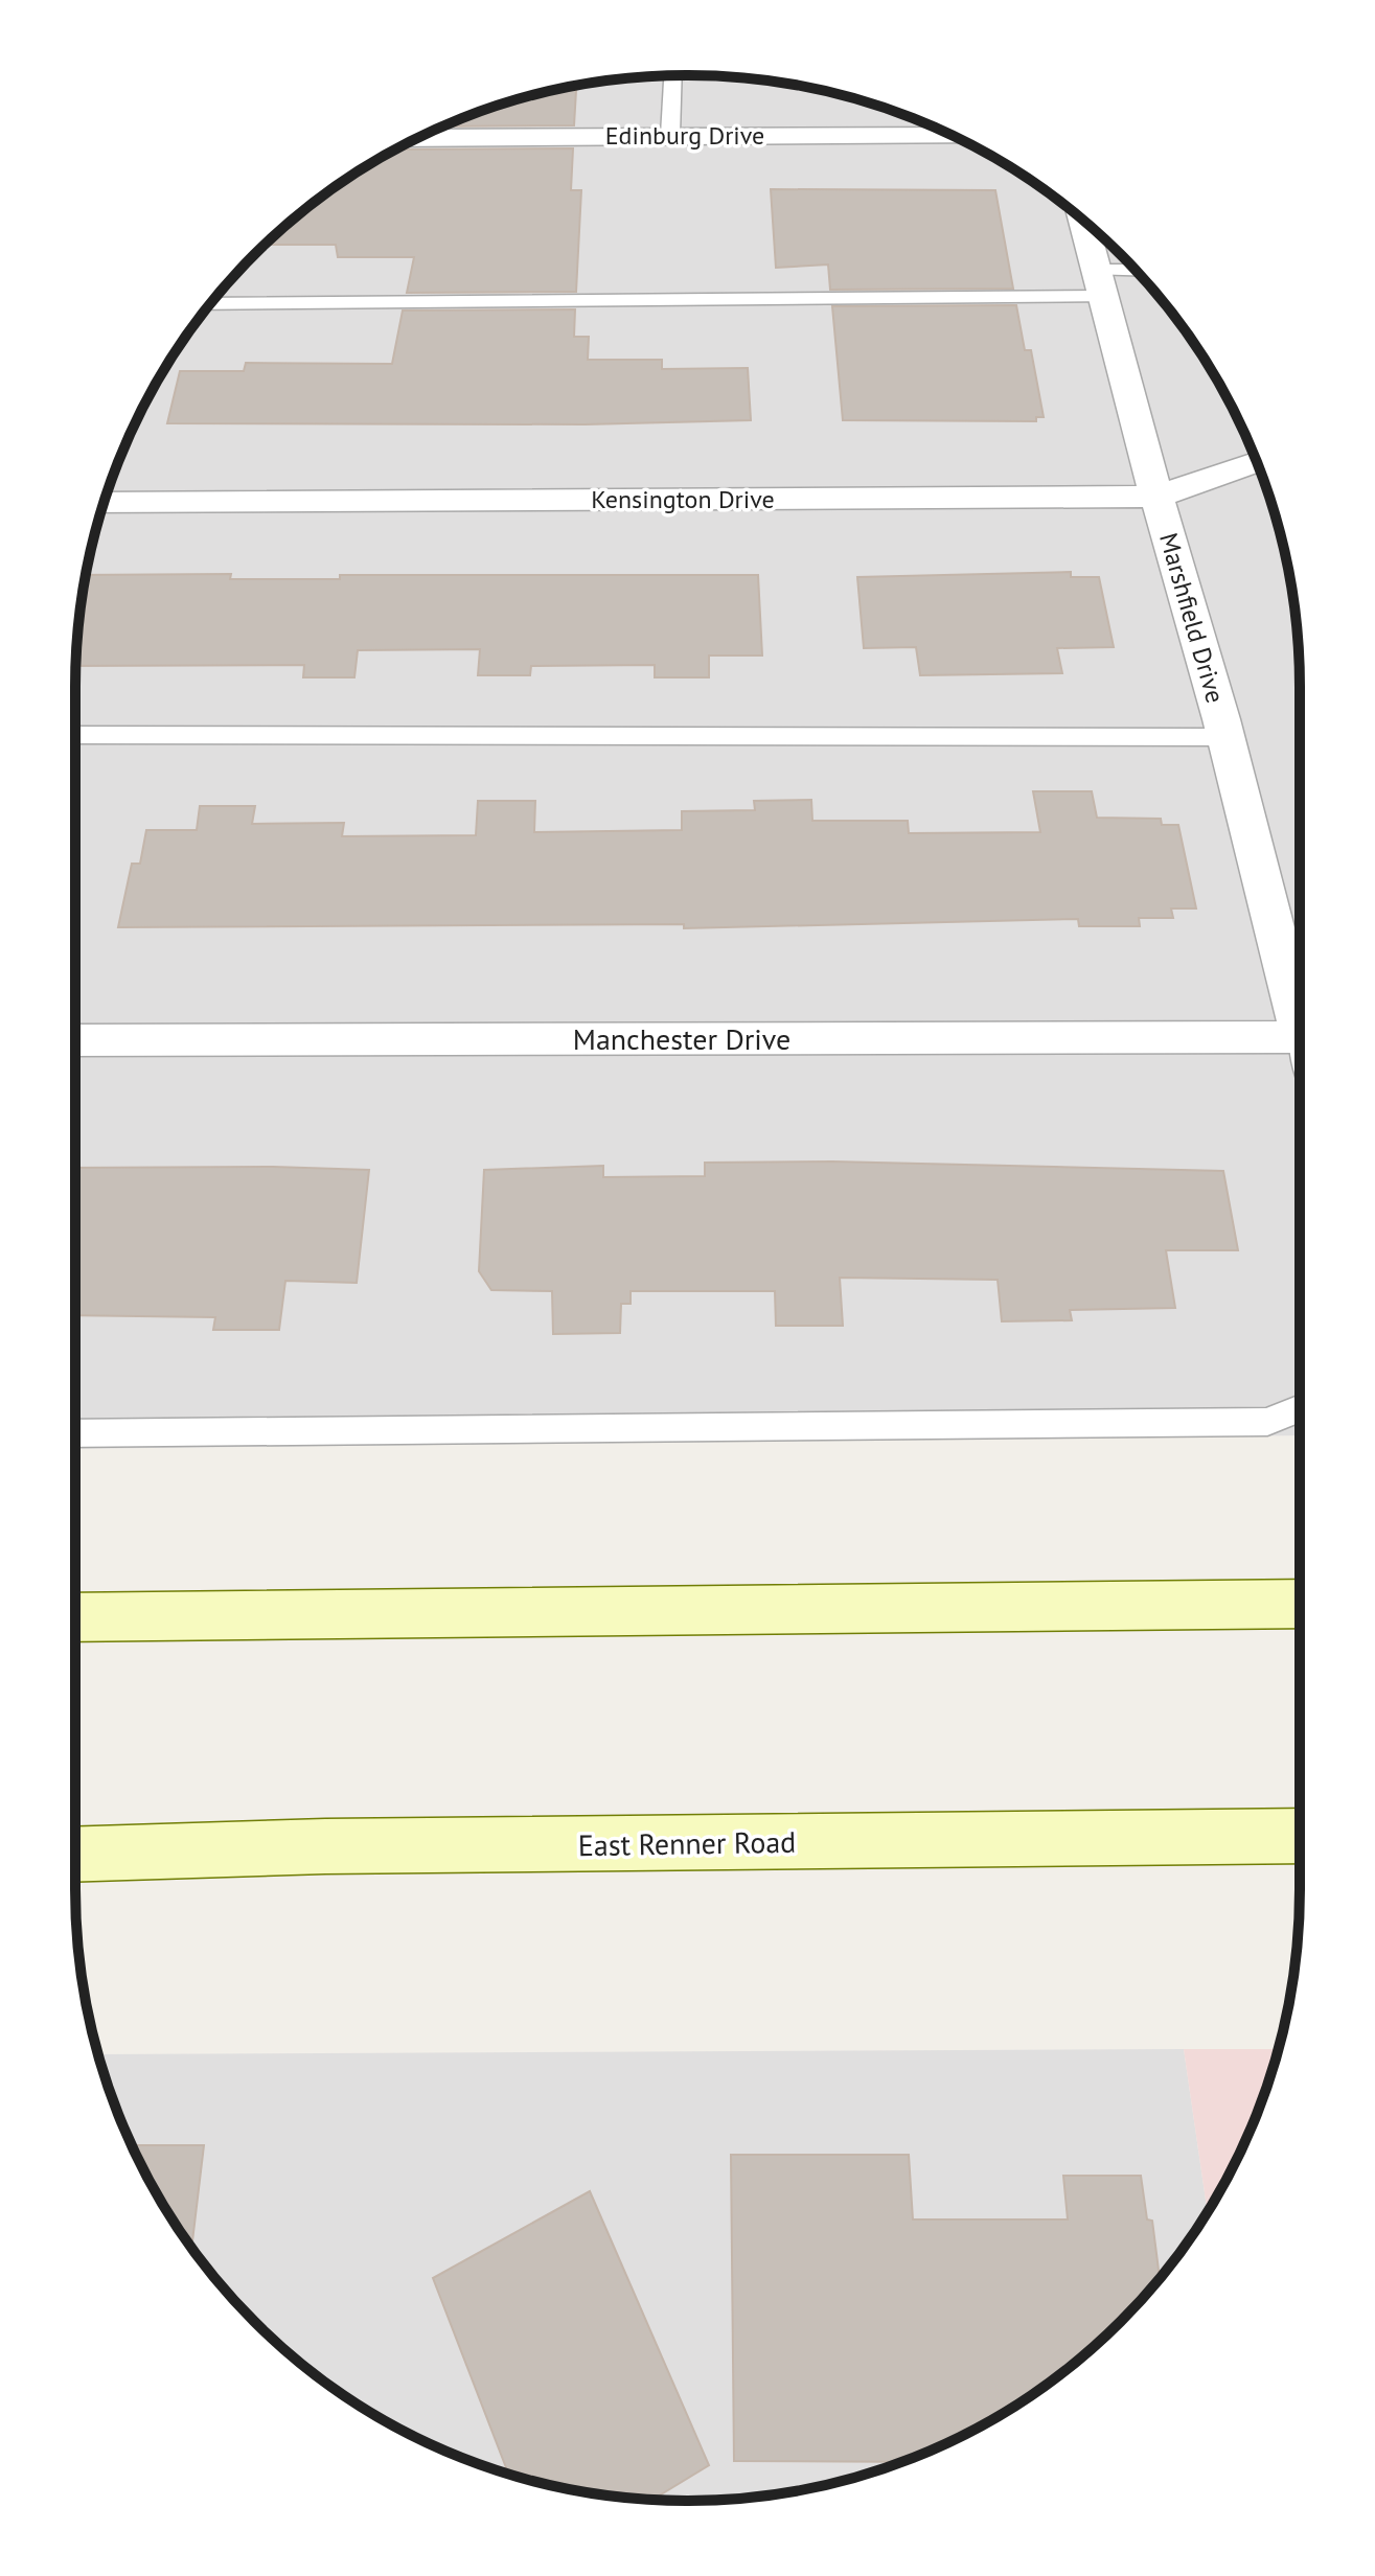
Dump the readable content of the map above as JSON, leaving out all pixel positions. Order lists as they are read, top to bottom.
{
  "streets": {
    "main road": ["East Renner Road"],
    "street": [
      "Edinburg Drive",
      "Kensington Drive",
      "Marshfield Drive",
      "Manchester Drive"
    ]
  },
  "crossings": [
    ["Kensington Drive", "Marshfield Drive"]
  ]
}
